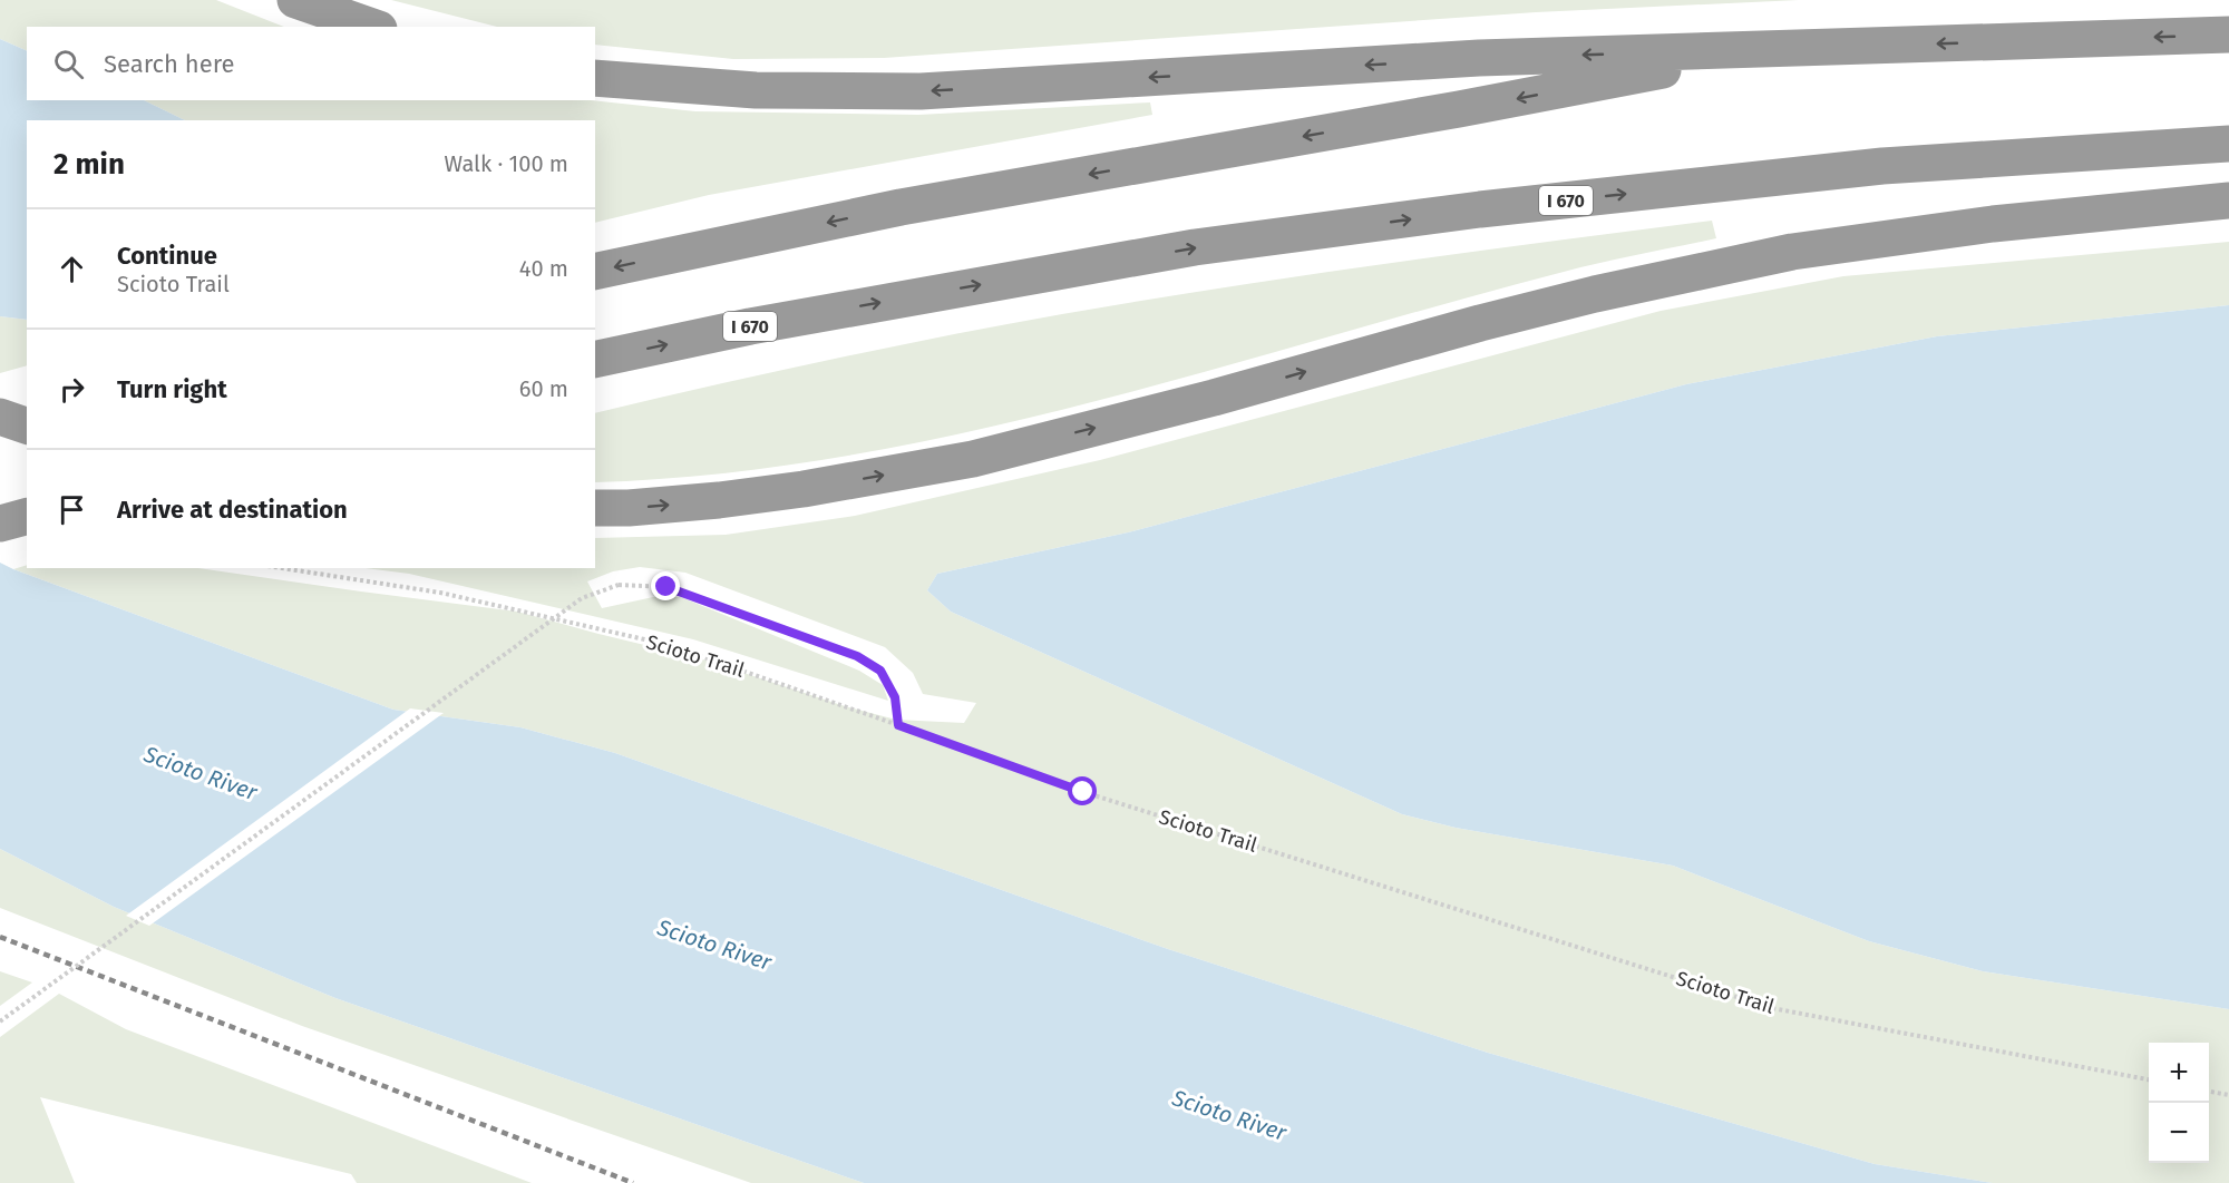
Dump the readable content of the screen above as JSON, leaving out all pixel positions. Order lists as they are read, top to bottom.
{
  "streets": {
    "highway": ["I 670"],
    "path": ["Scioto Trail"]
  },
  "water": ["Scioto River"],
  "page": {
    "search": "Search here",
    "heading": ["2 min", "Walk · 100 m"],
    "list": [
      ["Continue", "Scioto Trail", "40 m"],
      ["Turn right", "60 m"],
      "Arrive at destination"
    ],
    "map_buttons": ["+", "−"]
  }
}
